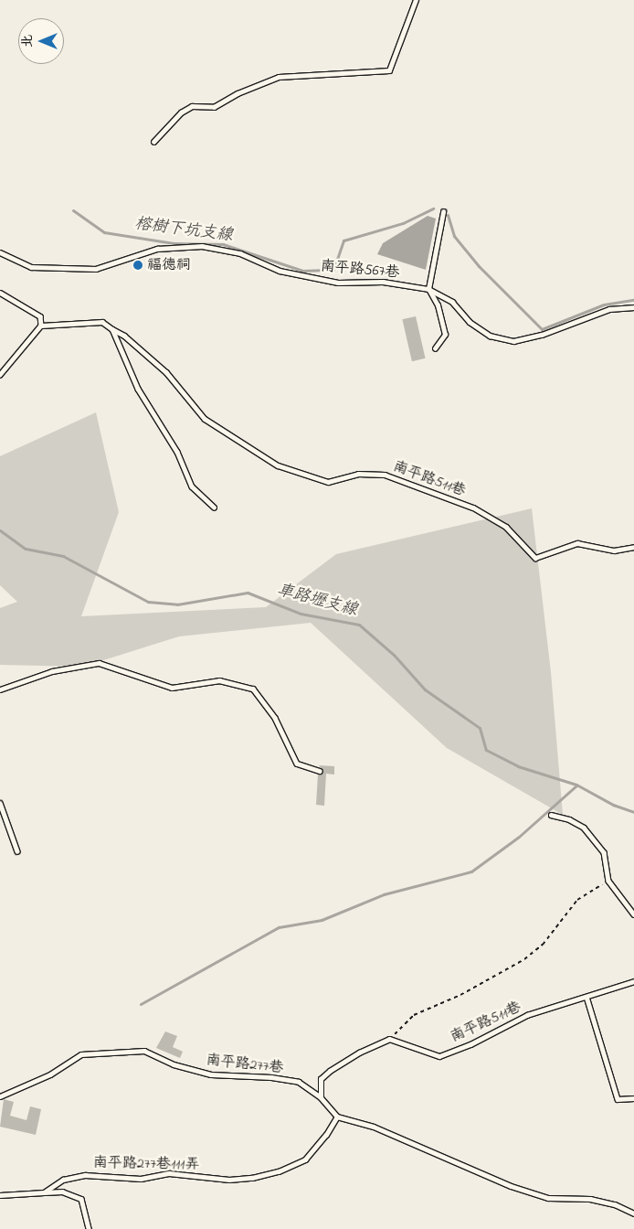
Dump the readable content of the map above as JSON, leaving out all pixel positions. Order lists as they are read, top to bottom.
{
  "streets": {
    "lane": [
      "南平路567巷",
      "南平路511巷",
      "南平路277巷",
      "南平路277巷111弄"
    ]
  },
  "crossings": [
    ["南平路277巷", "南平路277巷111弄"]
  ],
  "water": ["榕樹下坑支線", "車路壢支線"],
  "places": ["福德祠"],
  "north": "left"
}
